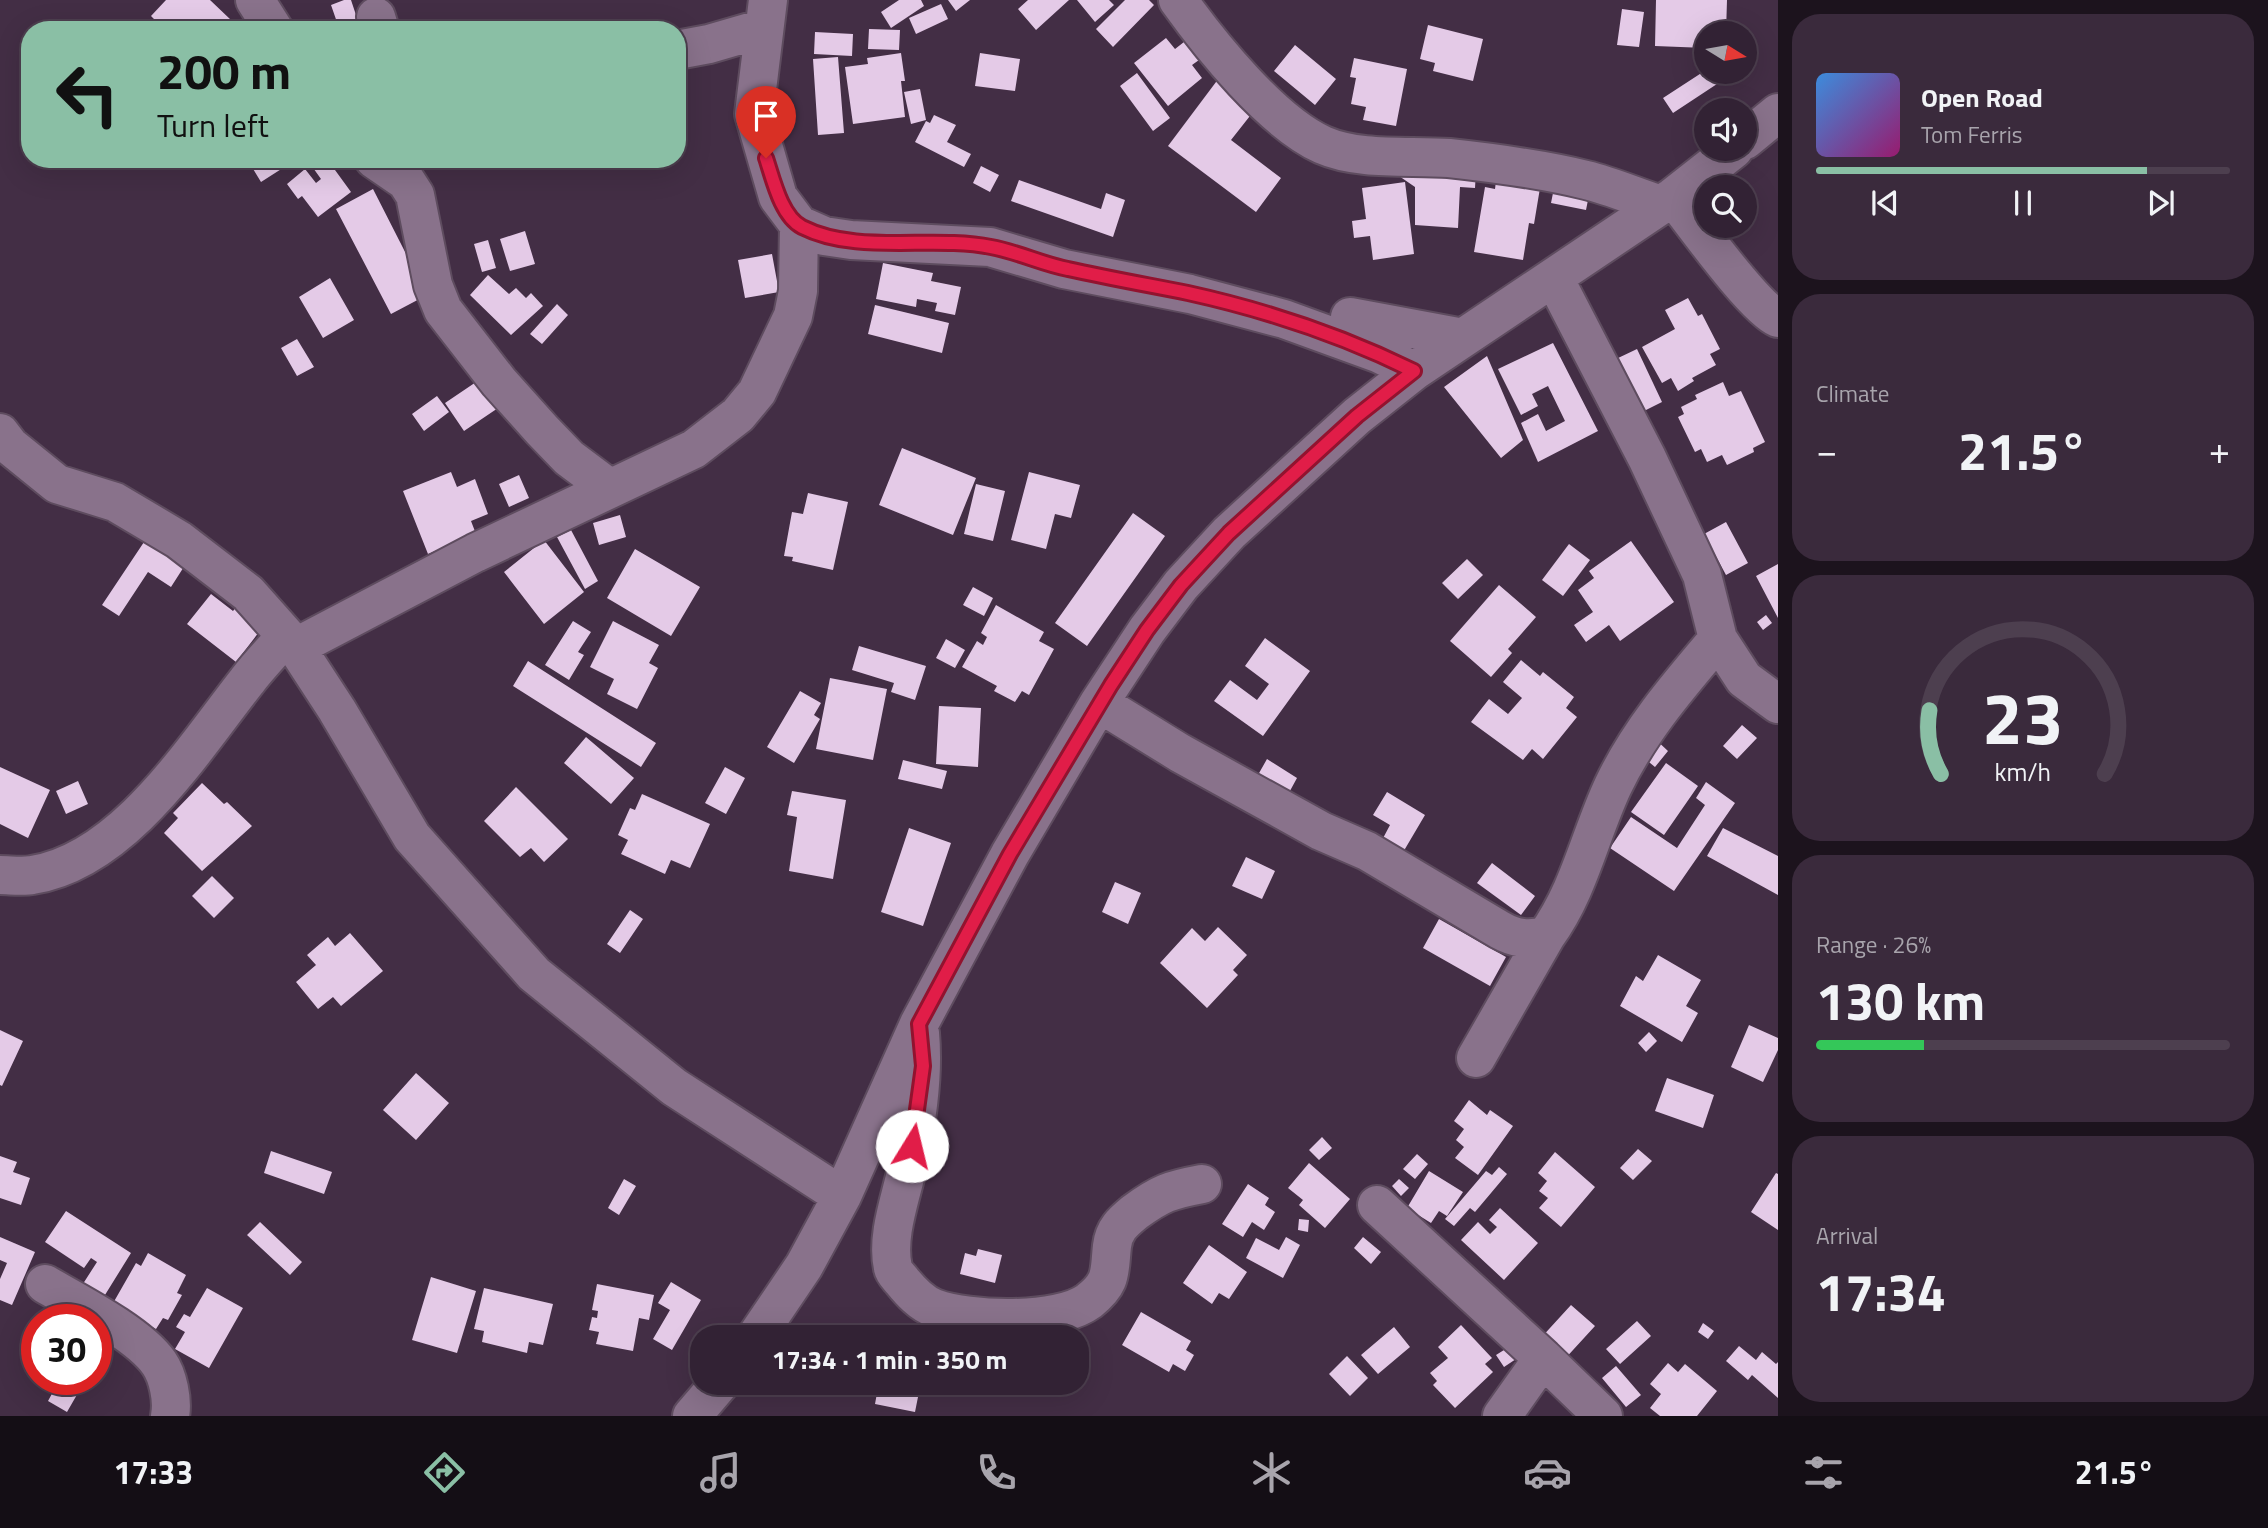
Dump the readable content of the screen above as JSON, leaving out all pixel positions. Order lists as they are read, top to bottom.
{
  "north": "right",
  "page": {
    "turn": ["200 m", "Turn left"],
    "song": ["Open Road", "Tom Ferris"],
    "tile": [
      "Climate",
      ["Range · 26%", "130 km"],
      ["Arrival", "17:34"]
    ],
    "heat": ["−", "21.5°", "+"],
    "limit": "30",
    "trip": "17:34 · 1 min · 350 m",
    "tabs": ["17:33", "21.5°"],
    "gauge": ["23", "km/h"]
  }
}
